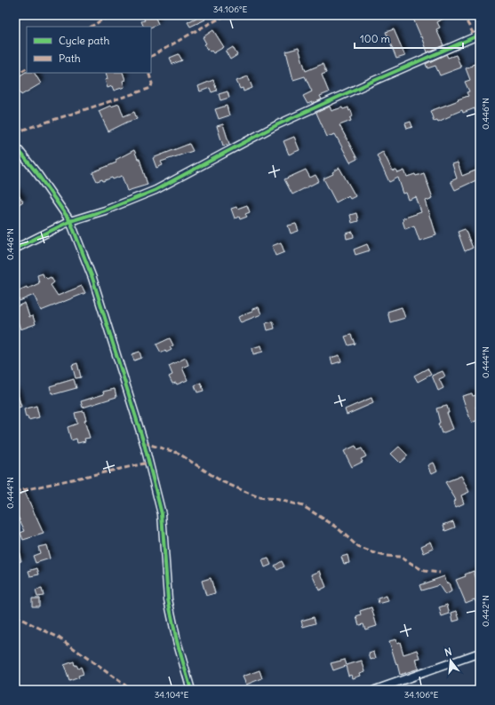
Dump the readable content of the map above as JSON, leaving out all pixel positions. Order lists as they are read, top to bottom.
{
  "legend": ["Cycle path", "Path"],
  "scale_bar": "100 m",
  "north": "top",
  "coordinates": [
    "34.106°E",
    "0.446°N",
    "0.444°N",
    "0.442°N",
    "34.104°E"
  ]
}
